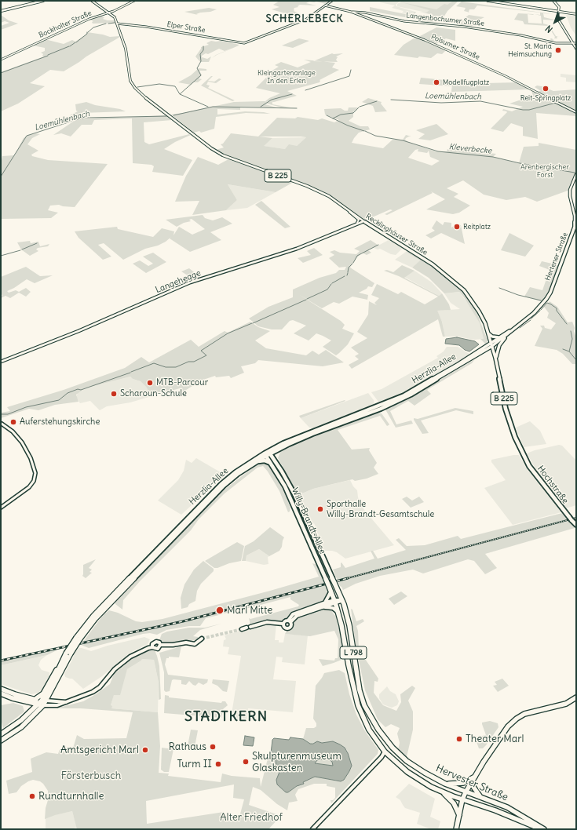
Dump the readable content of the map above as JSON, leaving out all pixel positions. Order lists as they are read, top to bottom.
{
  "streets": {
    "main road": [
      "B 225",
      "Recklinghäuser Straße",
      "Hertener Straße",
      "Herzlia-Allee",
      "Hochstraße",
      "Willy-Brandt-Allee",
      "L 798",
      "Hervester Straße"
    ],
    "street": [
      "Langenbochumer Straße",
      "Bockholter Straße",
      "Elper Straße",
      "Polsumer Straße",
      "Langehegge"
    ]
  },
  "crossings": [
    ["Langenbochumer Straße", "Polsumer Straße"],
    ["Bockholter Straße", "B 225"],
    ["Elper Straße", "Polsumer Straße"],
    ["Elper Straße", "B 225"],
    ["Elper Straße", "Recklinghäuser Straße"],
    ["B 225", "Recklinghäuser Straße"],
    ["B 225", "Langehegge"],
    ["Recklinghäuser Straße", "Hertener Straße"],
    ["Recklinghäuser Straße", "Langehegge"],
    ["Recklinghäuser Straße", "Herzlia-Allee"],
    ["Recklinghäuser Straße", "Hochstraße"],
    ["Hertener Straße", "Herzlia-Allee"],
    ["Herzlia-Allee", "Willy-Brandt-Allee"],
    ["Willy-Brandt-Allee", "Hervester Straße"],
    ["L 798", "Hervester Straße"]
  ],
  "districts": ["SCHERLEBECK", "STADTKERN"],
  "water": ["Loemühlenbach", "Kleverbecke"],
  "parks": [
    "Kleingartenanlage In den Erlen",
    "Arenbergischer Forst",
    "Försterbusch",
    "Alter Friedhof"
  ],
  "places": [
    "St. Maria Heimsuchung",
    "Modellfugplatz",
    "Reit-Springplatz",
    "Reitplatz",
    "MTB-Parcour",
    "Scharoun-Schule",
    "Auferstehungskirche",
    "Sporthalle Willy-Brandt-Gesamtschule",
    "Marl Mitte",
    "Theater Marl",
    "Rathaus",
    "Amtsgericht Marl",
    "Skulpturenmuseum Glaskasten",
    "Turm II",
    "Rundturnhalle"
  ],
  "north": "bottom left"
}
